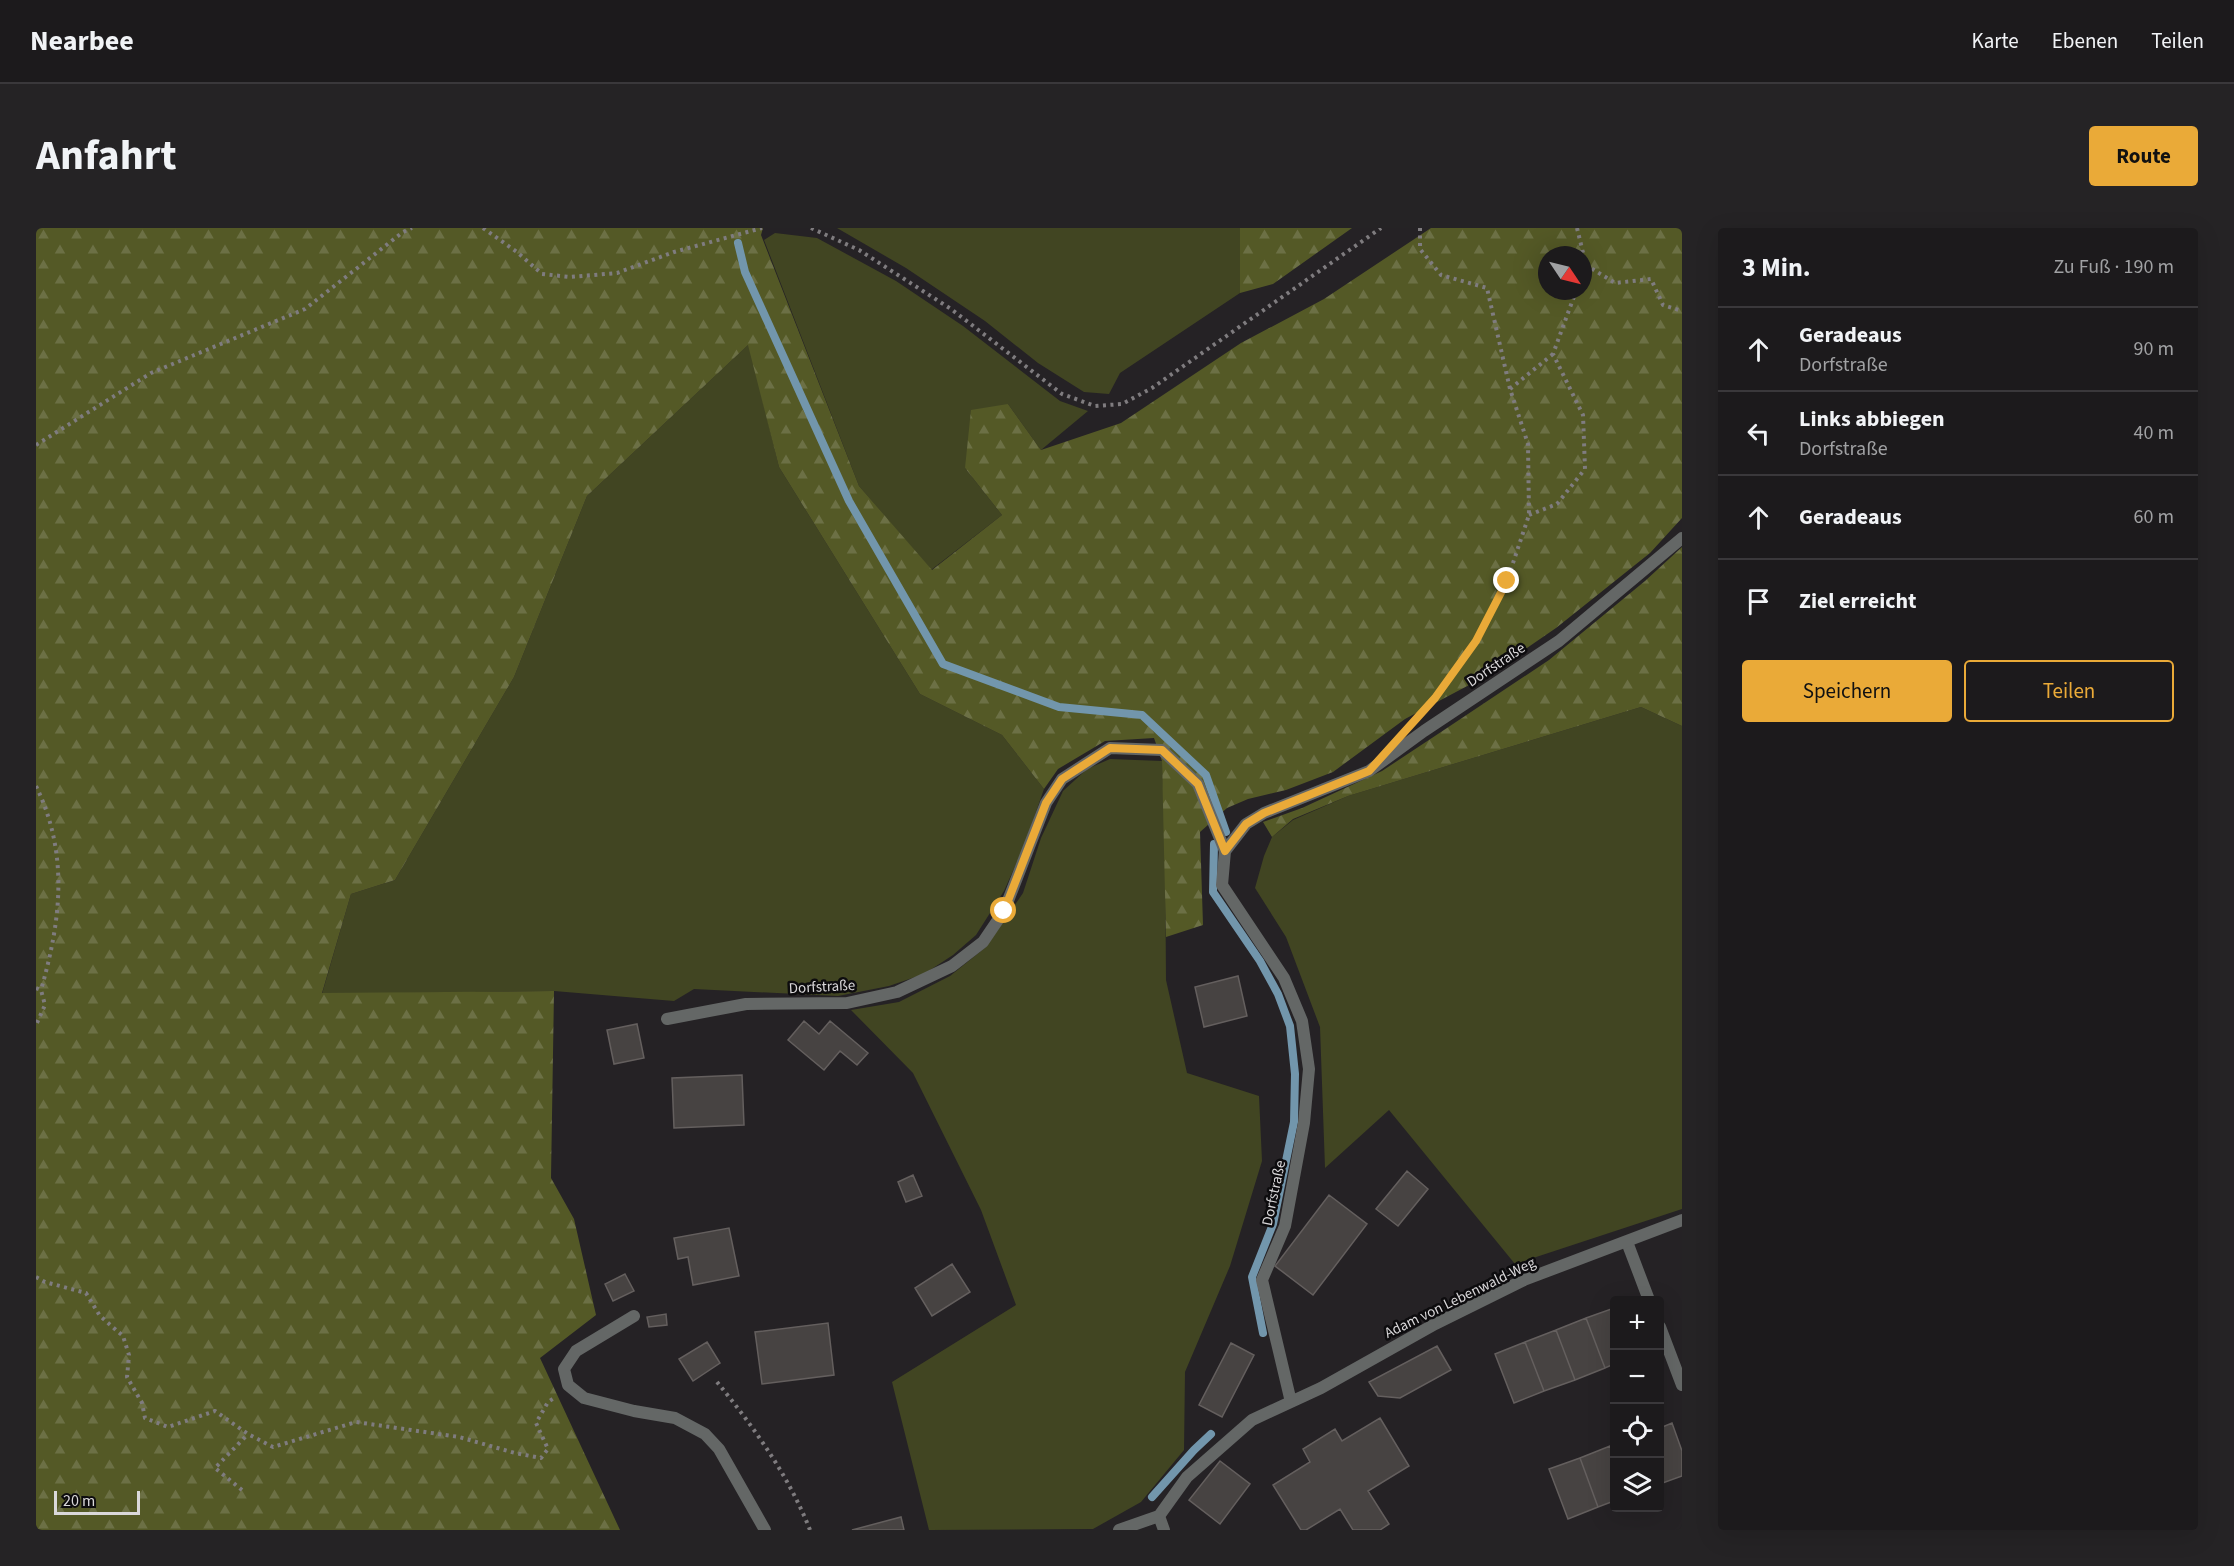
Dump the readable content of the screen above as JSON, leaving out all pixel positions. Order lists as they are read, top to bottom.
{
  "streets": {
    "street": ["Dorfstraße", "Adam von Lebenwald-Weg"]
  },
  "crossings": [
    ["Dorfstraße", "Adam von Lebenwald-Weg"]
  ],
  "scale_bar": "20 m",
  "north": "bottom right",
  "page": {
    "header": "Nearbee",
    "nav": ["Karte", "Ebenen", "Teilen"],
    "title": "Anfahrt",
    "buttons": [
      "Route",
      ["Speichern", "Teilen"]
    ],
    "heading": ["3 Min.", "Zu Fuß · 190 m"],
    "list": [
      ["Geradeaus", "Dorfstraße", "90 m"],
      ["Links abbiegen", "Dorfstraße", "40 m"],
      ["Geradeaus", "60 m"],
      "Ziel erreicht"
    ],
    "map_buttons": ["+", "−"],
    "scale": "20 m"
  }
}
